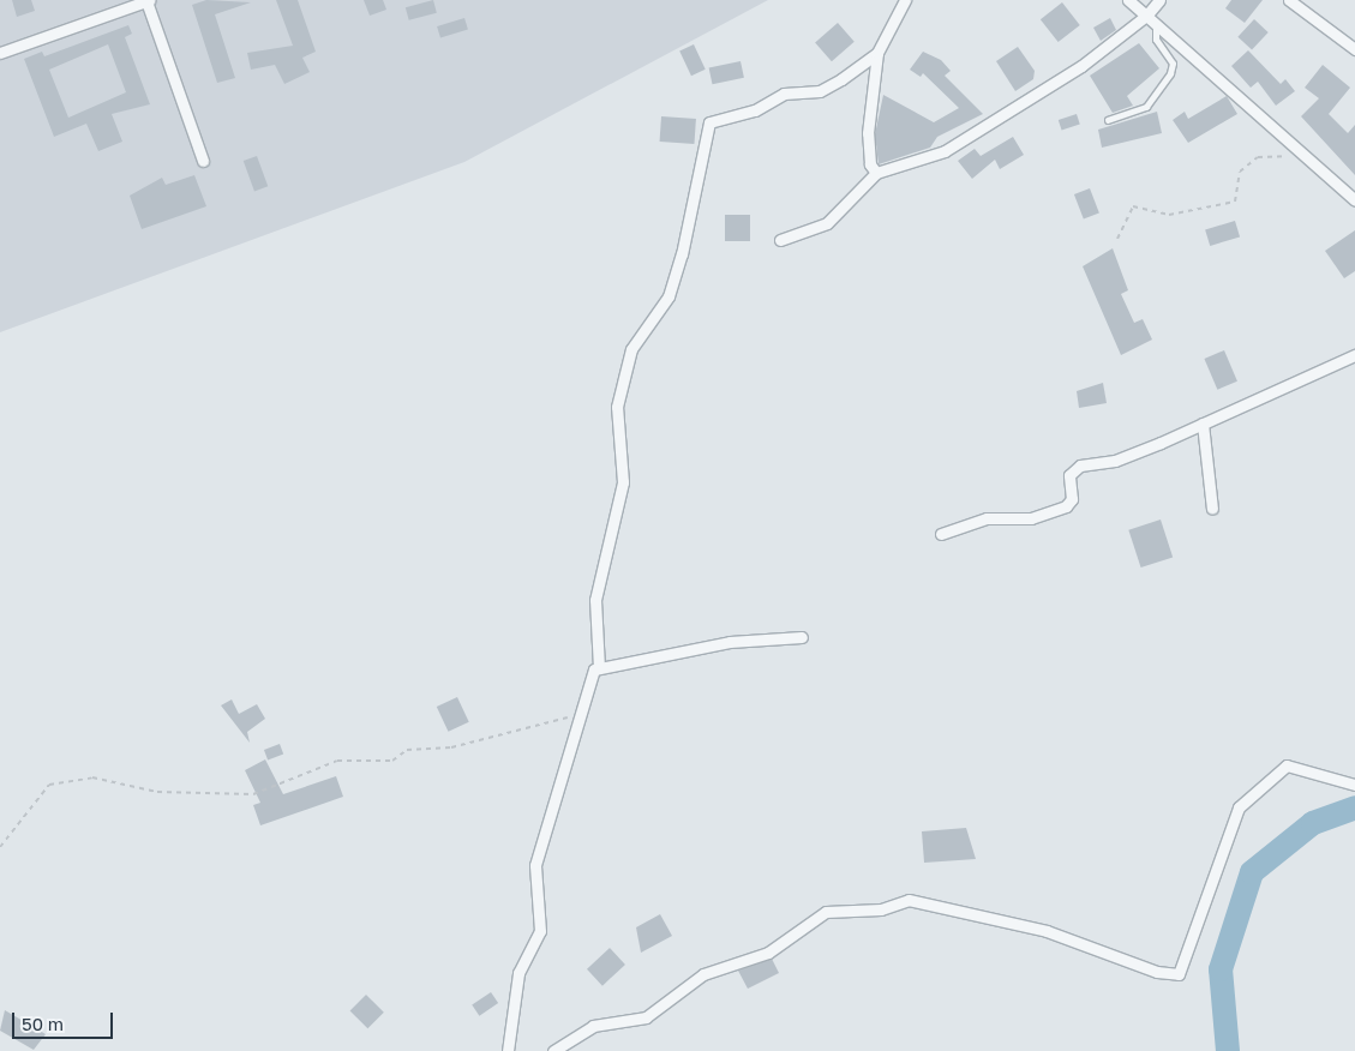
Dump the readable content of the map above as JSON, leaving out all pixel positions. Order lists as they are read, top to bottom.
{
  "scale_bar": "50 m"
}
